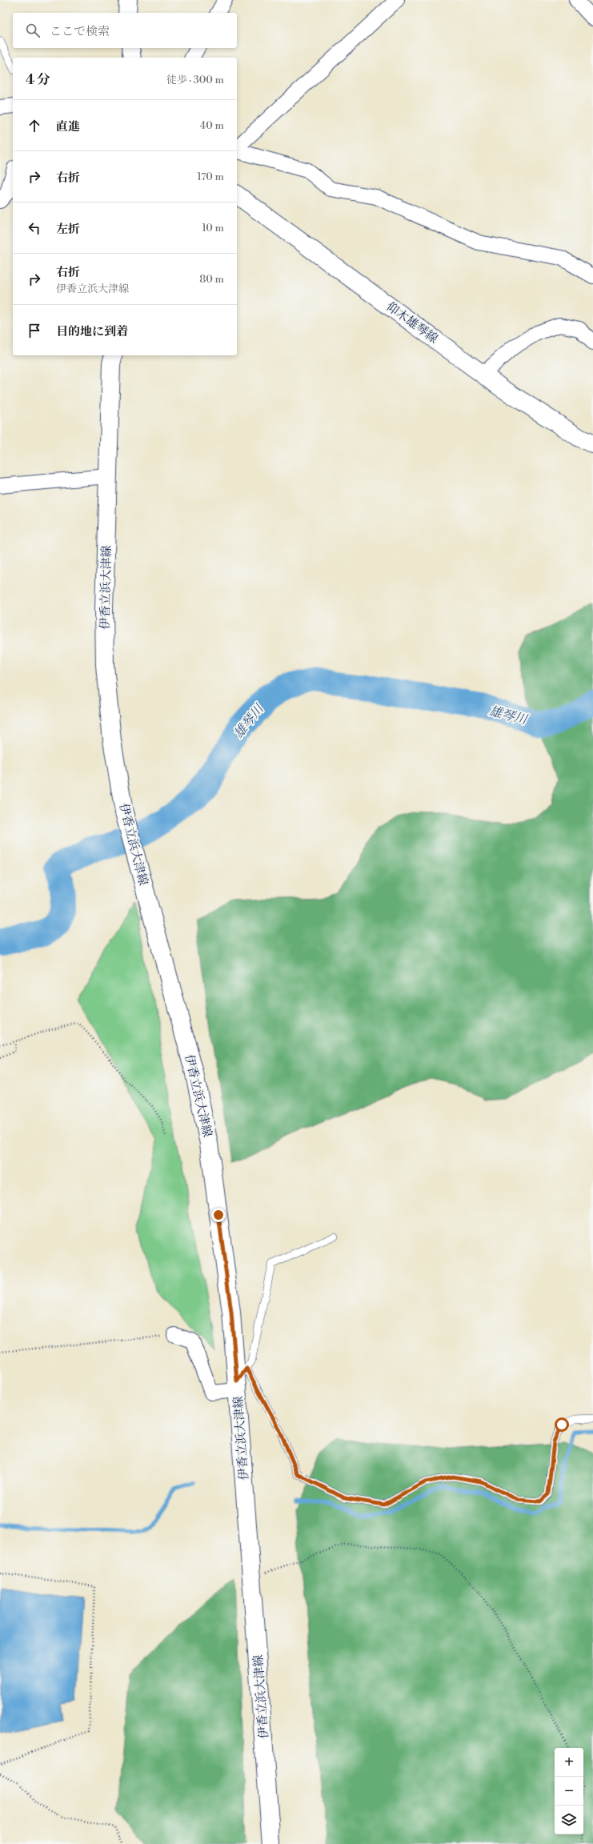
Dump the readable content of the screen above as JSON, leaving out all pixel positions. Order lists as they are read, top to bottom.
{
  "streets": {
    "main road": ["仰木雄琴線", "伊香立浜大津線"]
  },
  "water": ["雄琴川"],
  "page": {
    "search": "ここで検索",
    "heading": ["4 分", "徒歩 · 300 m"],
    "list": [
      ["直進", "40 m"],
      ["右折", "170 m"],
      ["左折", "10 m"],
      ["右折", "伊香立浜大津線", "80 m"],
      "目的地に到着"
    ],
    "map_buttons": ["+", "−"]
  }
}
